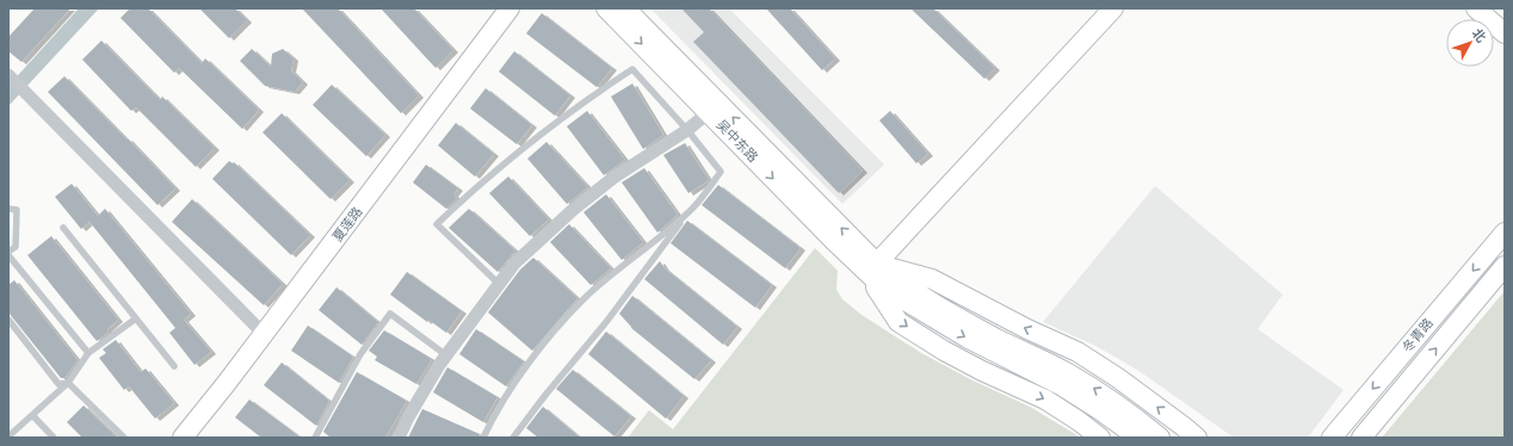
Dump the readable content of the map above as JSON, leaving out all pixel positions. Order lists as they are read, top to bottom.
{
  "streets": {
    "main road": ["吴中东路", "夏莲路", "冬青路"]
  },
  "north": "top right"
}
